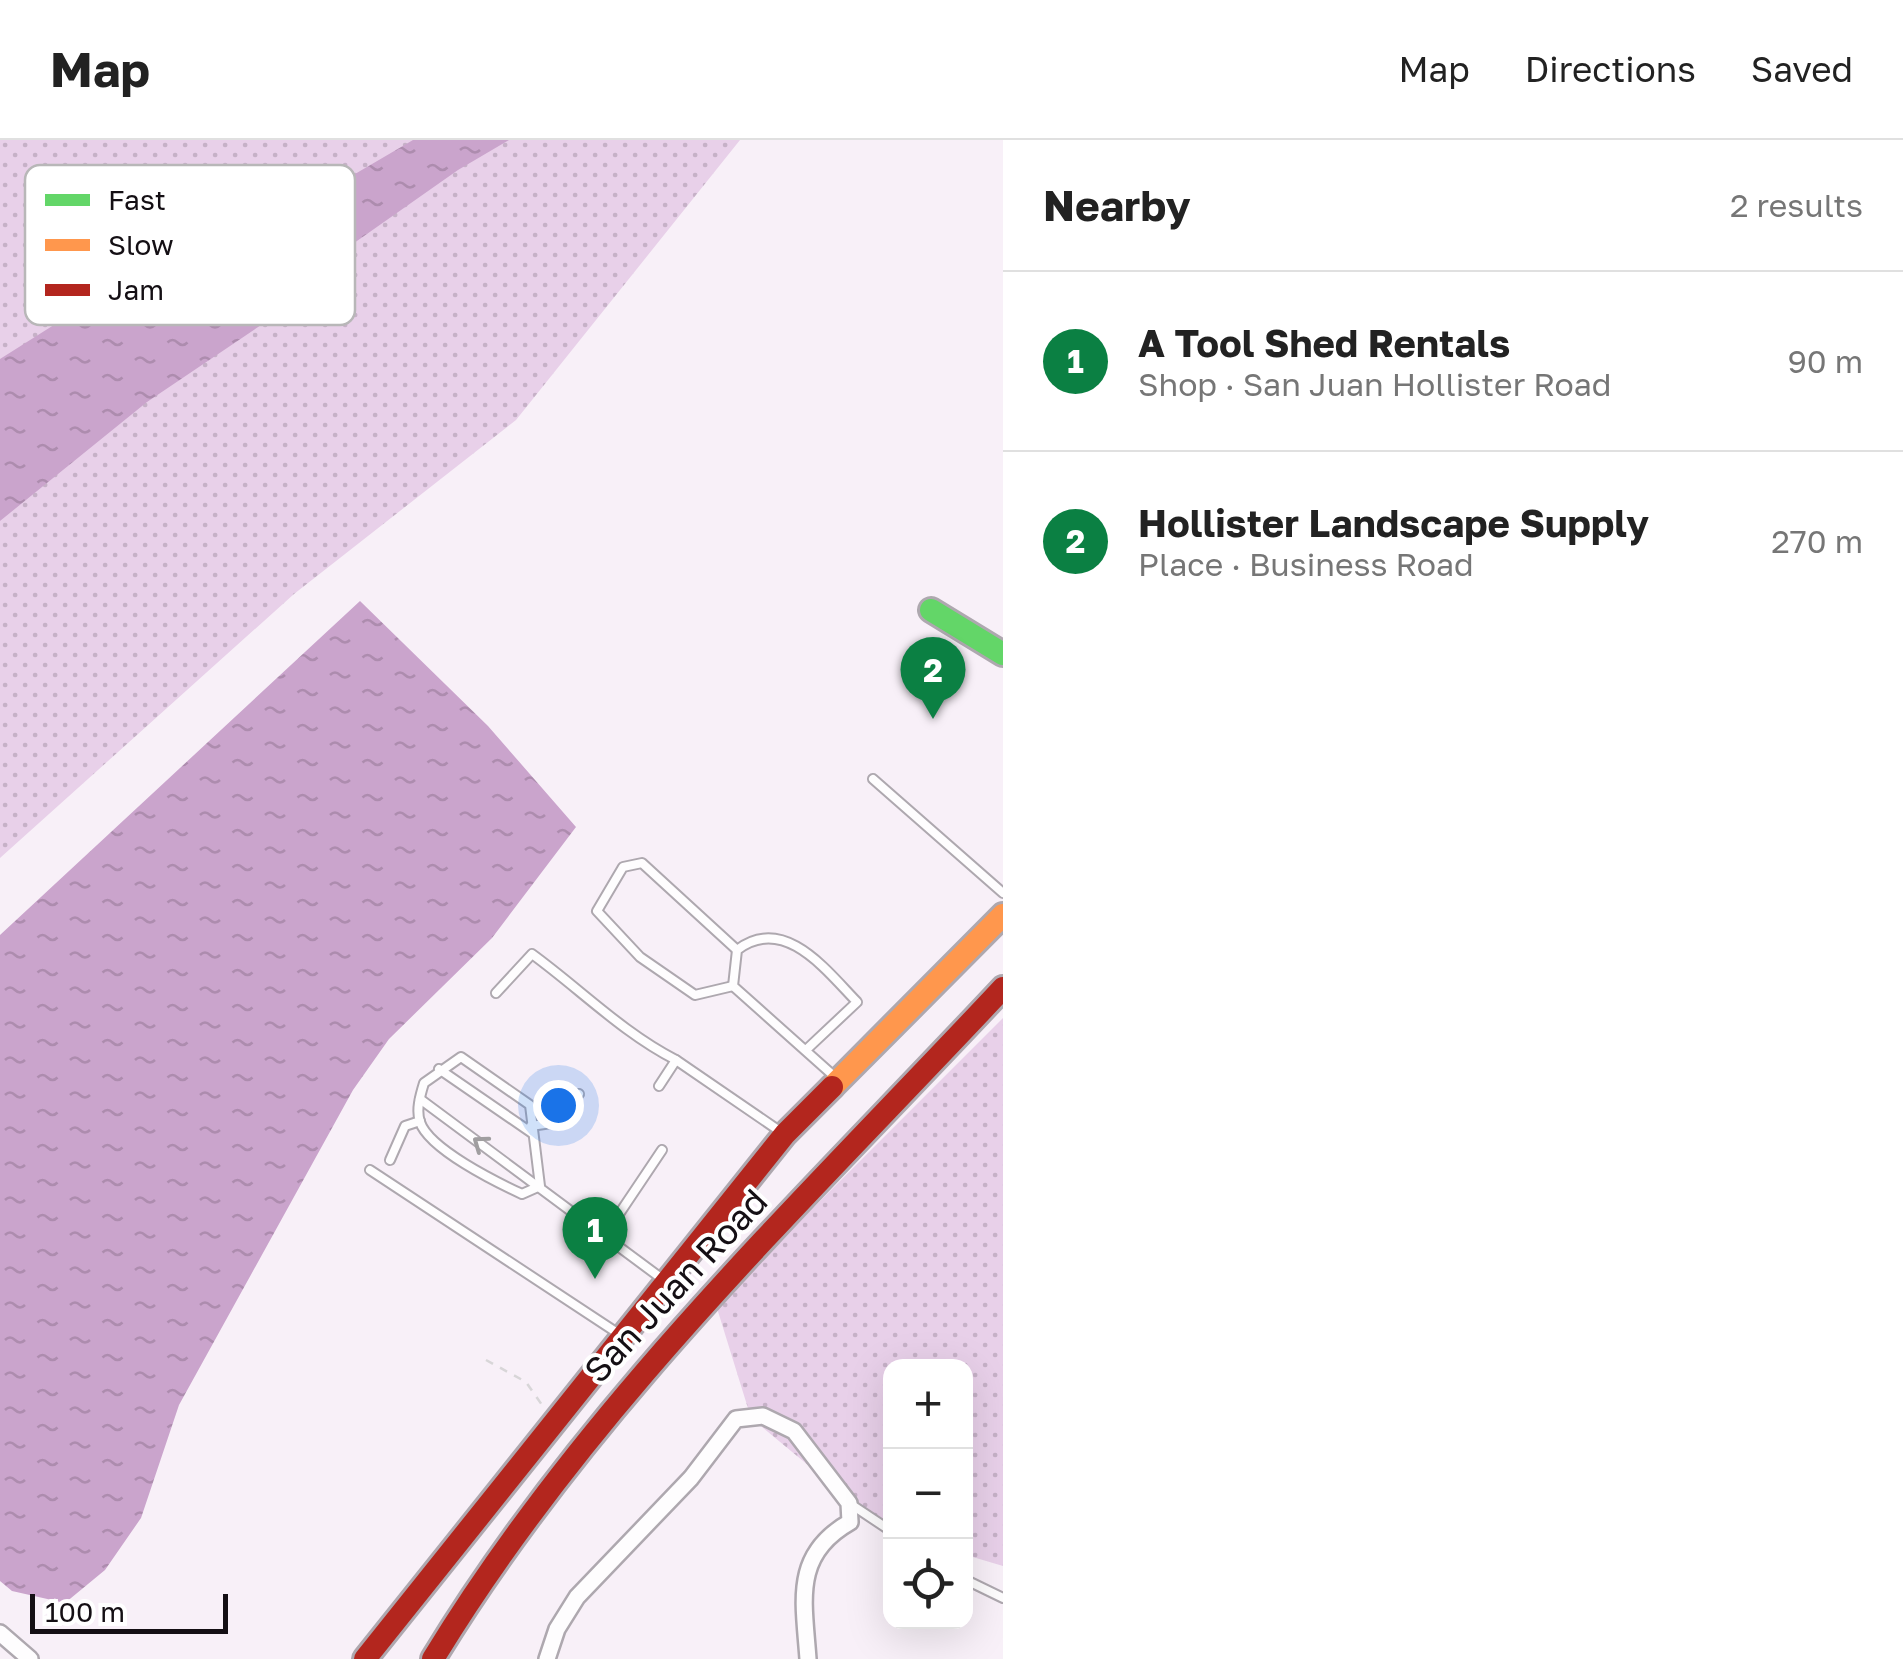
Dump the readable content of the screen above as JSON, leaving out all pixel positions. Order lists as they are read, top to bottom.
{
  "streets": {
    "street": ["San Juan Road"]
  },
  "legend": ["Fast", "Slow", "Jam"],
  "scale_bar": "100 m",
  "page": {
    "header": "Map",
    "nav": ["Map", "Directions", "Saved"],
    "heading": ["Nearby", "2 results"],
    "list": [
      {
        "mark": "1",
        "name": "A Tool Shed Rentals",
        "note": "Shop · San Juan Hollister Road",
        "value": "90 m"
      },
      {
        "mark": "2",
        "name": "Hollister Landscape Supply",
        "note": "Place · Business Road",
        "value": "270 m"
      }
    ],
    "pins": ["2", "1"],
    "map_buttons": ["+", "−"],
    "scale": "100 m"
  }
}
